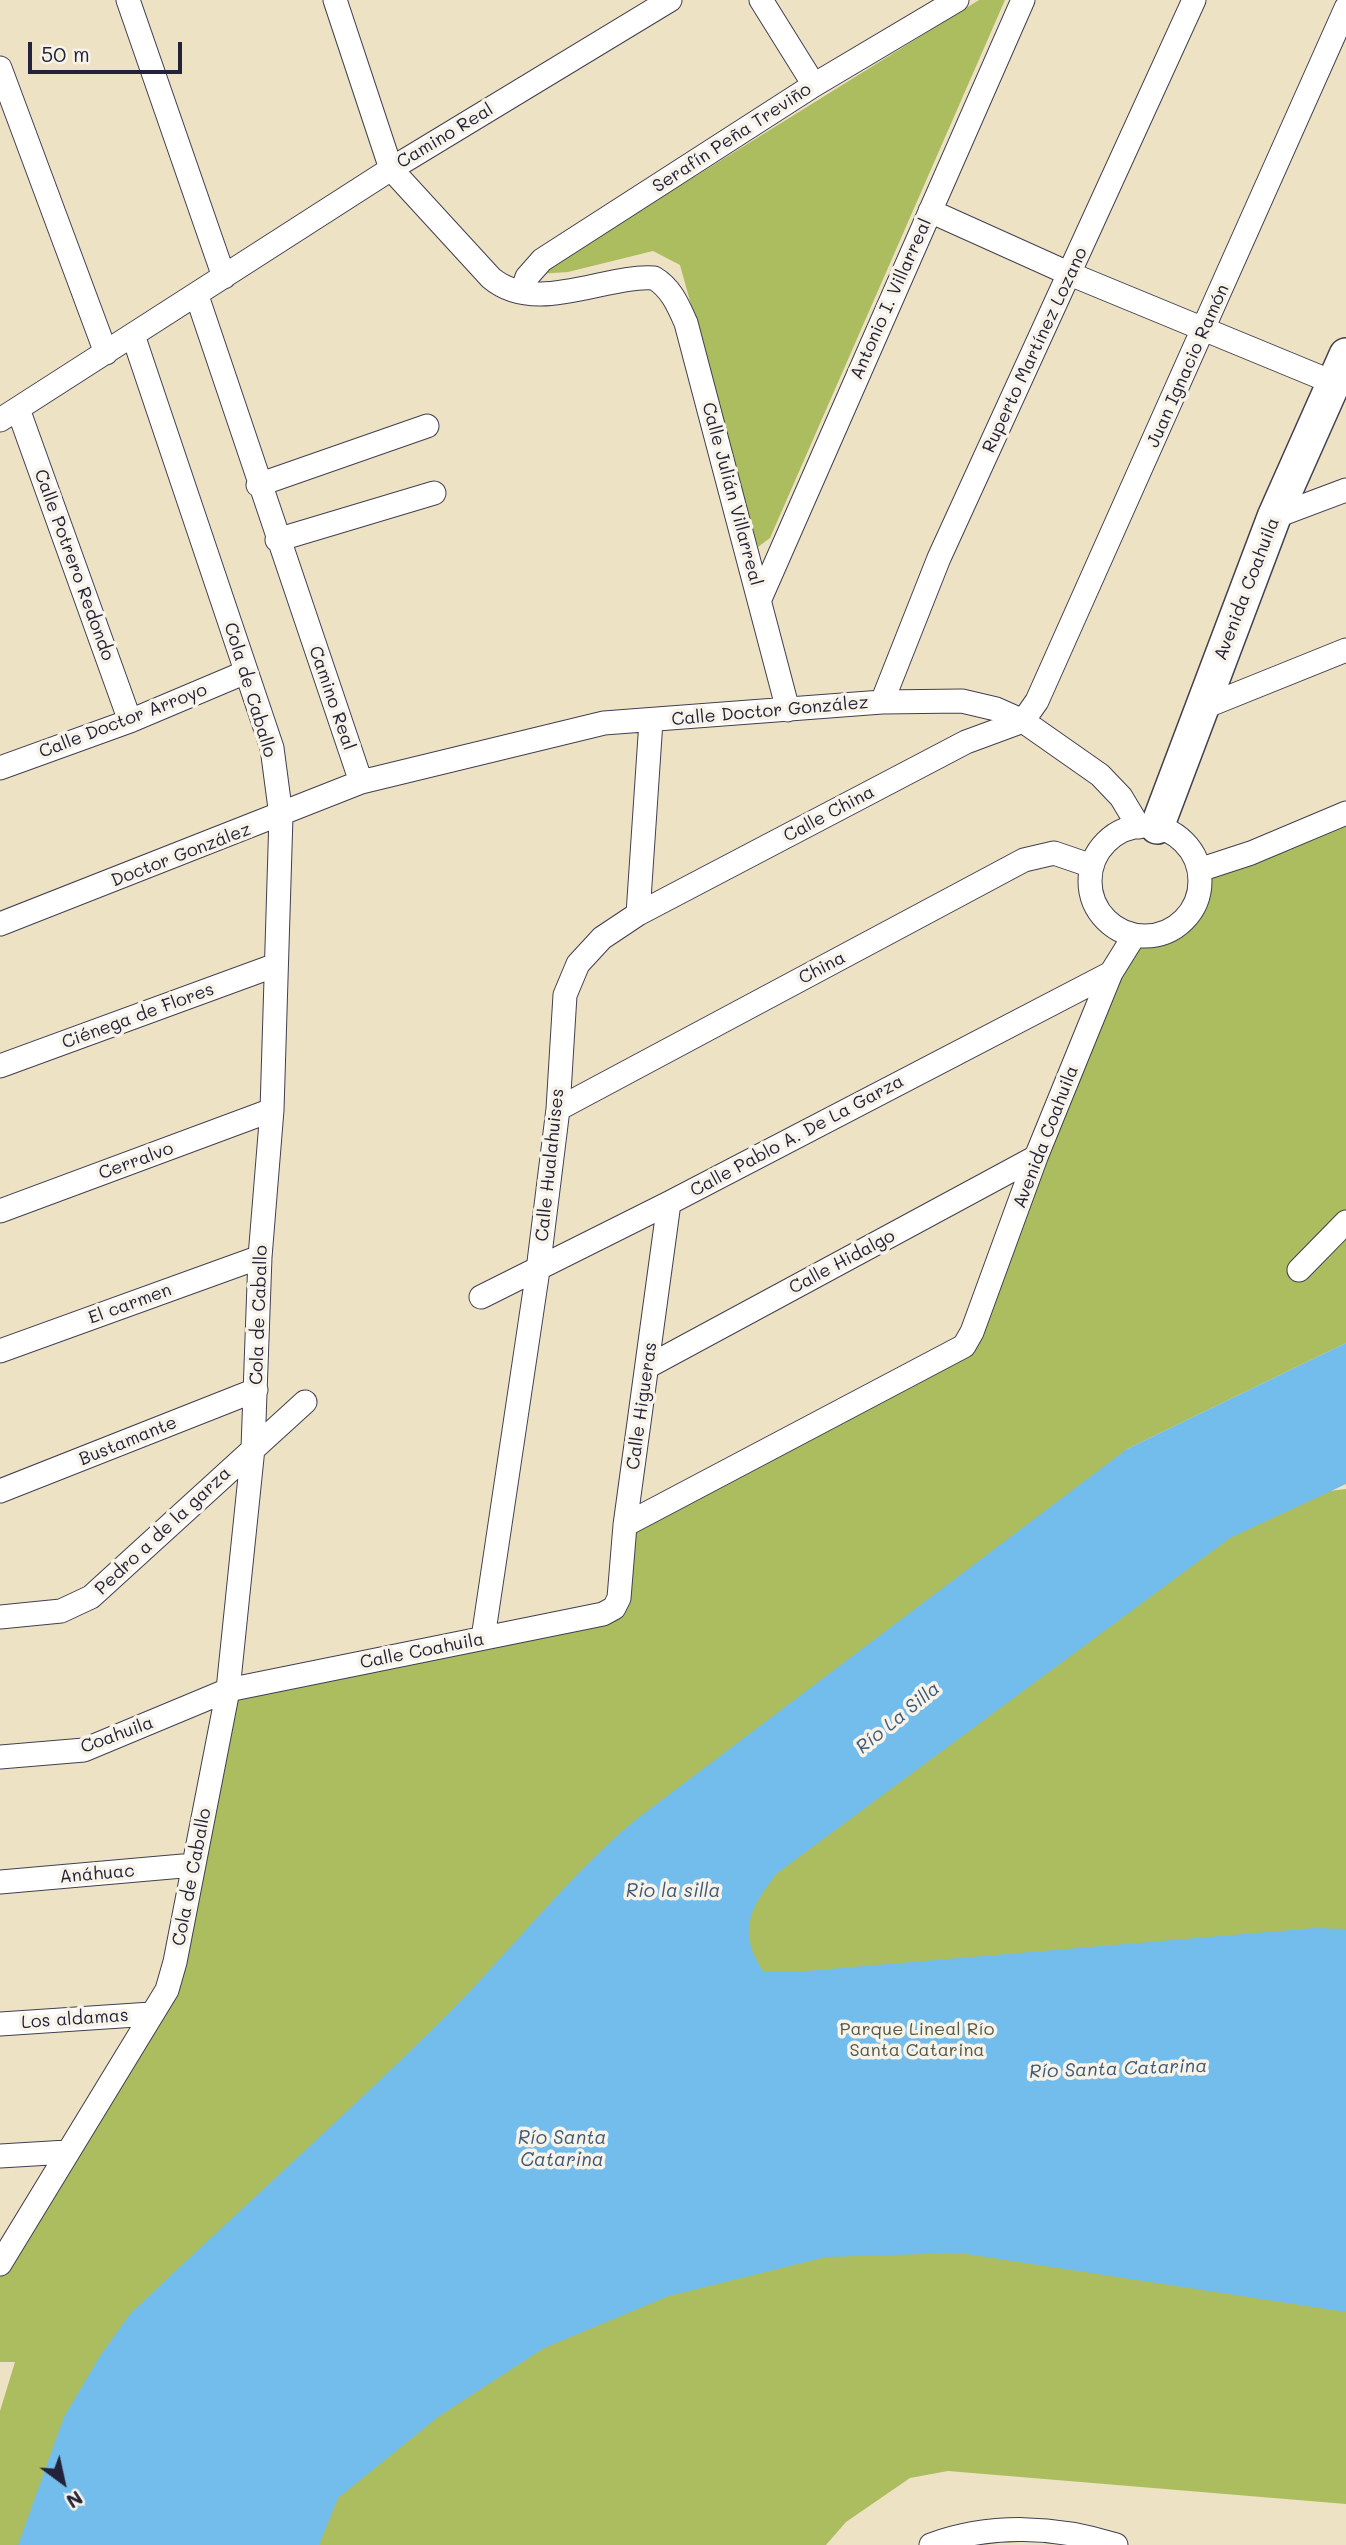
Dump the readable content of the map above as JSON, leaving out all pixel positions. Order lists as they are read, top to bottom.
{
  "streets": {
    "street": [
      "Camino Real",
      "Serafín Peña Treviño",
      "Antonio I. Villarreal",
      "Ruperto Martínez Lozano",
      "Juan Ignacio Ramón",
      "Calle Julián Villarreal",
      "Calle Potrero Redondo",
      "Avenida Coahuila",
      "Cola de Caballo",
      "Calle Doctor González",
      "Calle Doctor Arroyo",
      "Calle China",
      "Doctor González",
      "China",
      "Ciénega de Flores",
      "Calle Pablo A. De La Garza",
      "Cerralvo",
      "Calle Hualahuises",
      "Calle Hidalgo",
      "El carmen",
      "Calle Higueras",
      "Bustamante",
      "Pedro a de la garza",
      "Calle Coahuila",
      "Coahuila",
      "Anáhuac",
      "Los aldamas"
    ]
  },
  "crossings": [
    ["Camino Real", "Calle Potrero Redondo"],
    ["Camino Real", "Cola de Caballo"],
    ["Camino Real", "Calle Doctor González"],
    ["Camino Real", "Doctor González"],
    ["Serafín Peña Treviño", "Calle Julián Villarreal"],
    ["Antonio I. Villarreal", "Calle Julián Villarreal"],
    ["Ruperto Martínez Lozano", "Calle Doctor González"],
    ["Juan Ignacio Ramón", "Calle Doctor González"],
    ["Juan Ignacio Ramón", "Calle China"],
    ["Calle Julián Villarreal", "Calle Doctor González"],
    ["Calle Potrero Redondo", "Calle Doctor Arroyo"],
    ["Avenida Coahuila", "Calle Doctor González"],
    ["Avenida Coahuila", "China"],
    ["Avenida Coahuila", "Calle Pablo A. De La Garza"],
    ["Avenida Coahuila", "Calle Hidalgo"],
    ["Avenida Coahuila", "Calle Higueras"],
    ["Cola de Caballo", "Calle Doctor Arroyo"],
    ["Cola de Caballo", "Doctor González"],
    ["Cola de Caballo", "Ciénega de Flores"],
    ["Cola de Caballo", "Cerralvo"],
    ["Cola de Caballo", "El carmen"],
    ["Cola de Caballo", "Bustamante"],
    ["Cola de Caballo", "Pedro a de la garza"],
    ["Cola de Caballo", "Calle Coahuila"],
    ["Cola de Caballo", "Coahuila"],
    ["Cola de Caballo", "Anáhuac"],
    ["Cola de Caballo", "Los aldamas"],
    ["Calle Doctor González", "Calle China"],
    ["Calle Doctor González", "Doctor González"],
    ["Calle Doctor González", "China"],
    ["Calle China", "Calle Hualahuises"],
    ["China", "Calle Hualahuises"],
    ["Calle Pablo A. De La Garza", "Calle Hualahuises"],
    ["Calle Pablo A. De La Garza", "Calle Higueras"],
    ["Calle Hualahuises", "Calle Coahuila"],
    ["Calle Hidalgo", "Calle Higueras"],
    ["Calle Higueras", "Calle Coahuila"],
    ["Calle Coahuila", "Coahuila"]
  ],
  "water": ["Río La Silla", "Rio la silla", "Río Santa Catarina"],
  "parks": ["Parque Lineal Río Santa Catarina"],
  "scale_bar": "50 m",
  "north": "bottom right"
}
